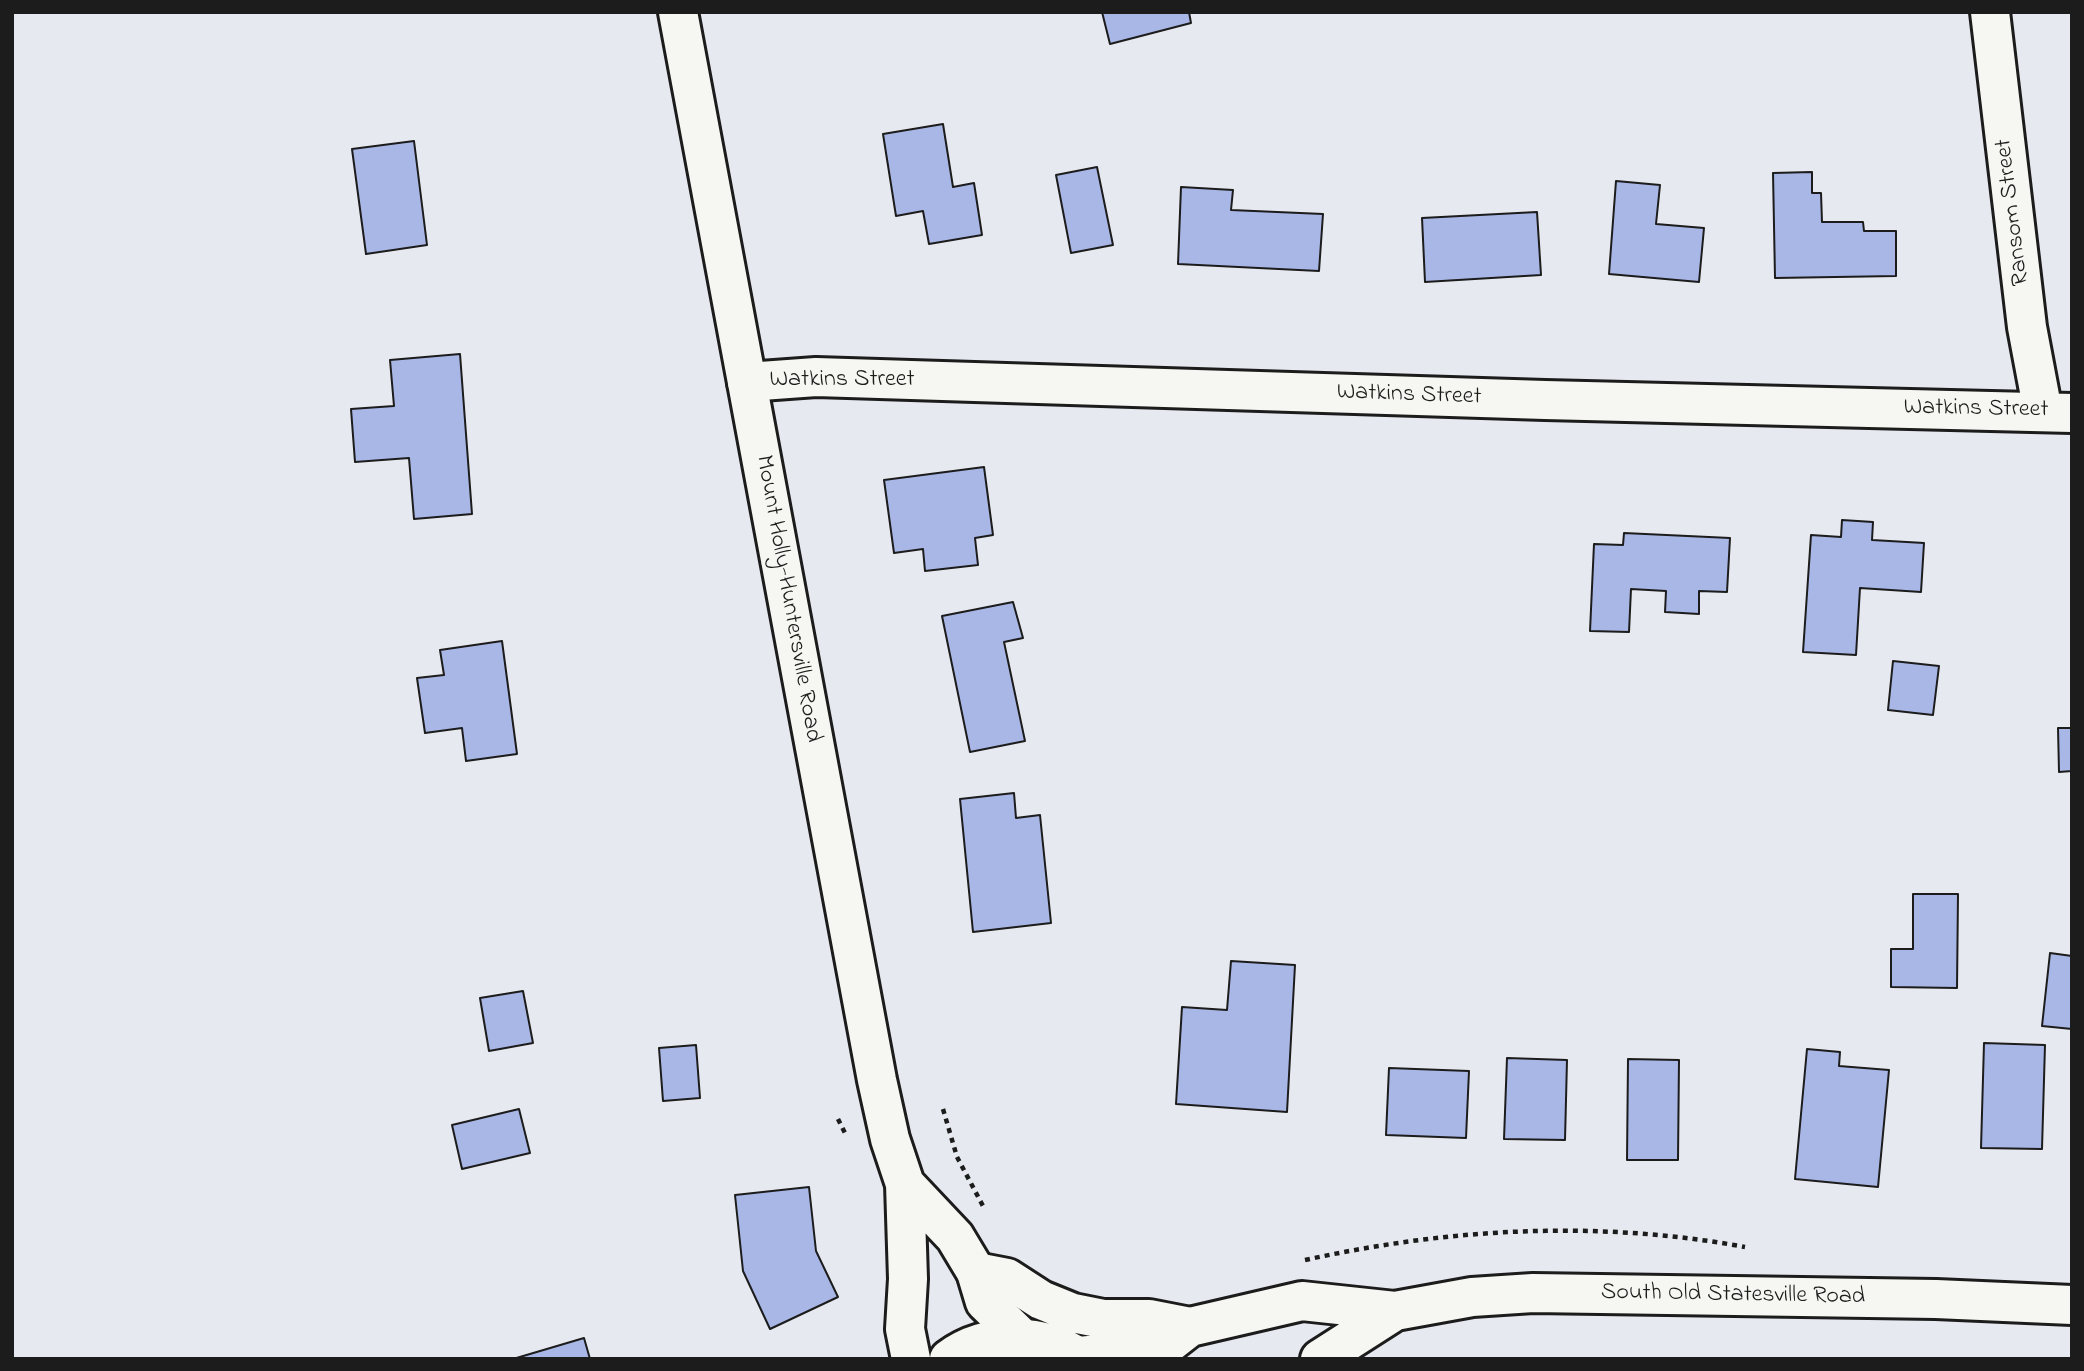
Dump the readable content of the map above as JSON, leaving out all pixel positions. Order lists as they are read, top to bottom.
{
  "streets": {
    "main road": [
      "Ransom Street",
      "Watkins Street",
      "Mount Holly-Huntersville Road",
      "South Old Statesville Road"
    ]
  },
  "crossings": [
    ["Ransom Street", "Watkins Street"],
    ["Watkins Street", "Mount Holly-Huntersville Road"]
  ]
}
